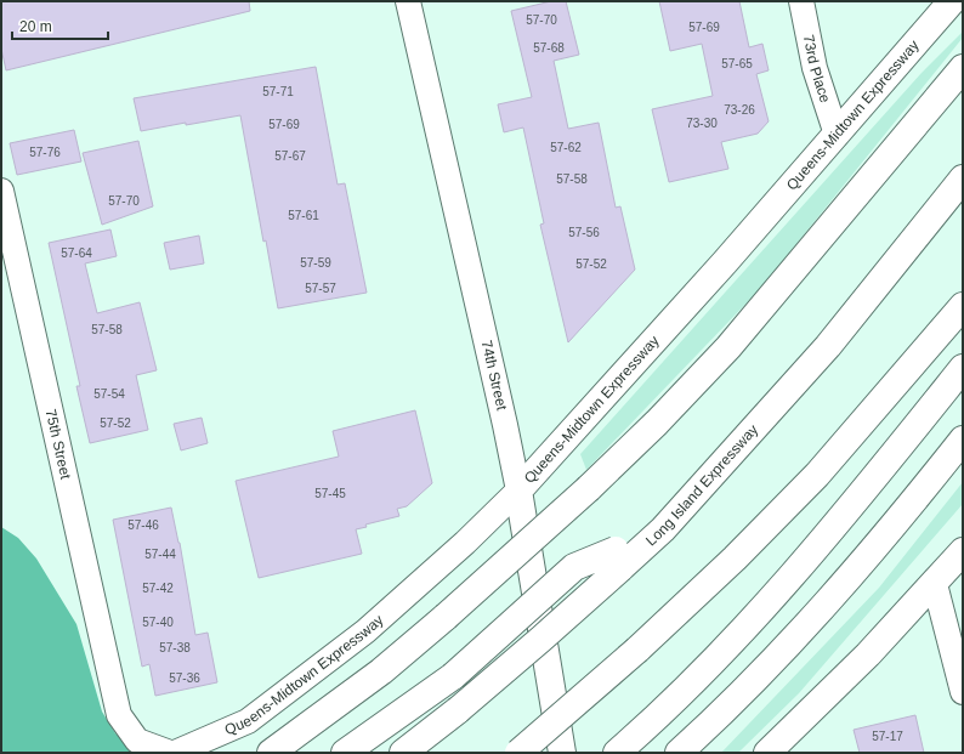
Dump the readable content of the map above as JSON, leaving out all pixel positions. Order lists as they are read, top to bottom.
{
  "streets": {
    "main road": ["Queens-Midtown Expressway", "74th Street", "Long Island Expressway"],
    "street": ["73rd Place", "75th Street"]
  },
  "crossings": [
    ["73rd Place", "Queens-Midtown Expressway"],
    ["Queens-Midtown Expressway", "74th Street"]
  ],
  "house_numbers": [
    "57-70",
    "57-69",
    "57-68",
    "57-65",
    "57-71",
    "73-26",
    "73-30",
    "57-69",
    "57-62",
    "57-76",
    "57-67",
    "57-58",
    "57-70",
    "57-61",
    "57-56",
    "57-64",
    "57-59",
    "57-52",
    "57-57",
    "57-58",
    "57-54",
    "57-52",
    "57-45",
    "57-46",
    "57-44",
    "57-42",
    "57-40",
    "57-38",
    "57-36",
    "57-17"
  ],
  "scale_bar": "20 m"
}
